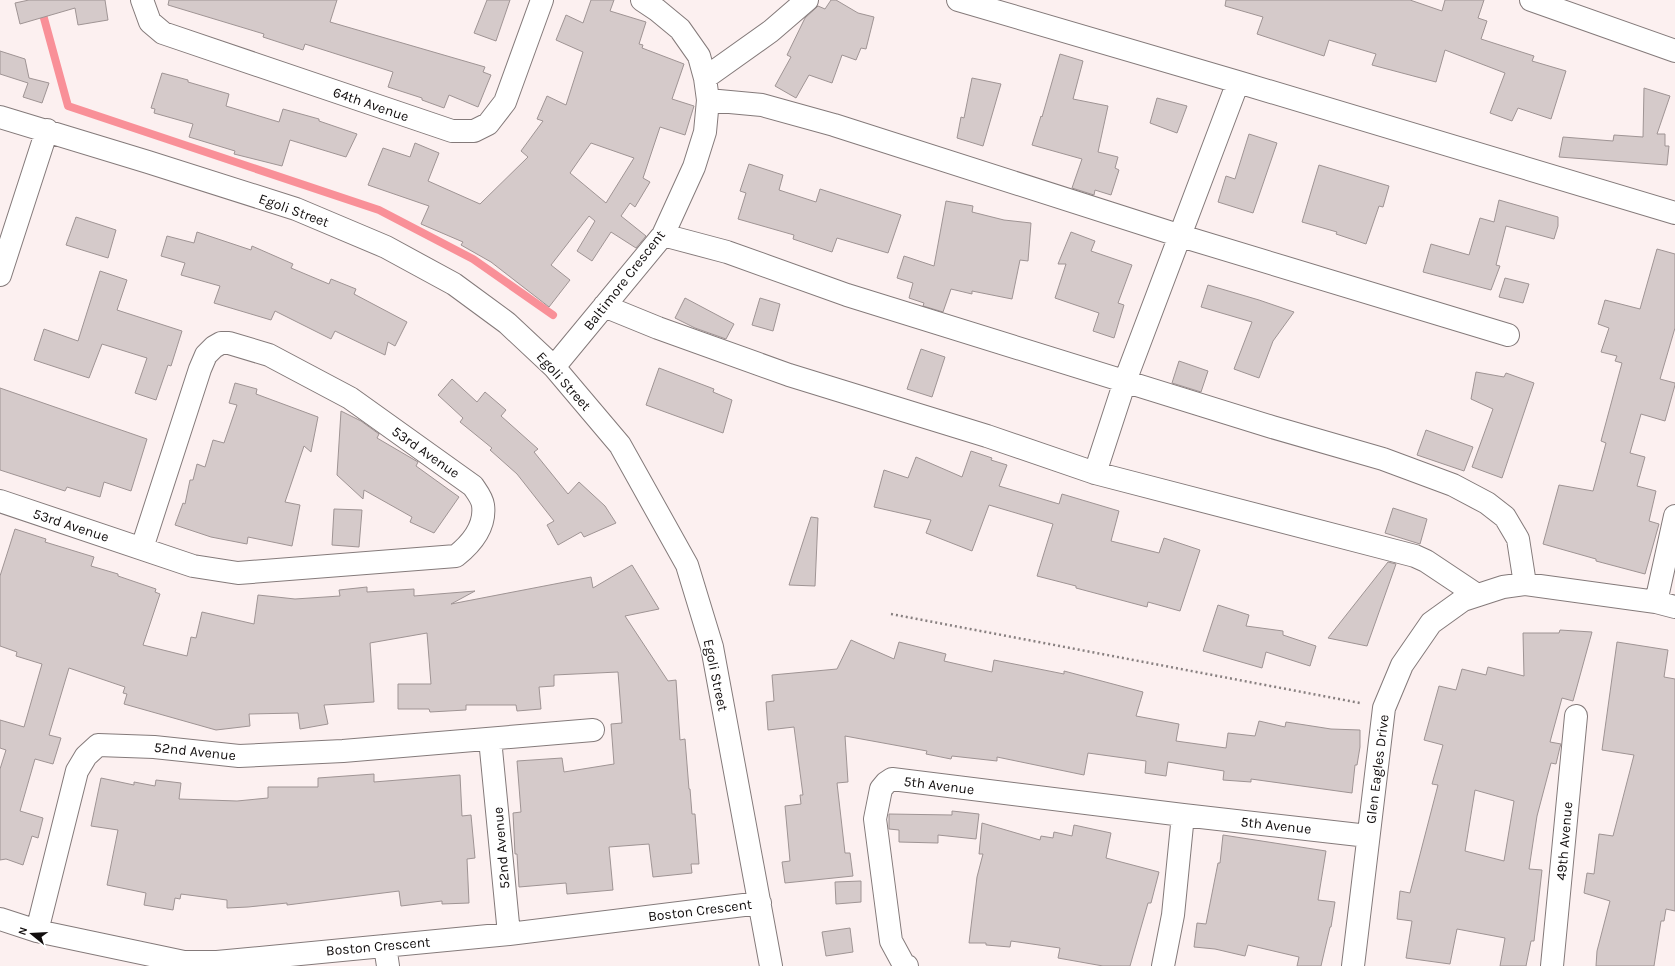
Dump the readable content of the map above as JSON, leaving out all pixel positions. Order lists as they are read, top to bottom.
{
  "streets": {
    "street": [
      "64th Avenue",
      "Egoli Street",
      "Baltimore Crescent",
      "53rd Avenue",
      "52nd Avenue",
      "Glen Eagles Drive",
      "5th Avenue",
      "49th Avenue",
      "Boston Crescent"
    ]
  },
  "crossings": [
    ["Egoli Street", "Baltimore Crescent"],
    ["Egoli Street", "Boston Crescent"],
    ["52nd Avenue", "Boston Crescent"],
    ["Glen Eagles Drive", "5th Avenue"]
  ],
  "north": "left"
}
